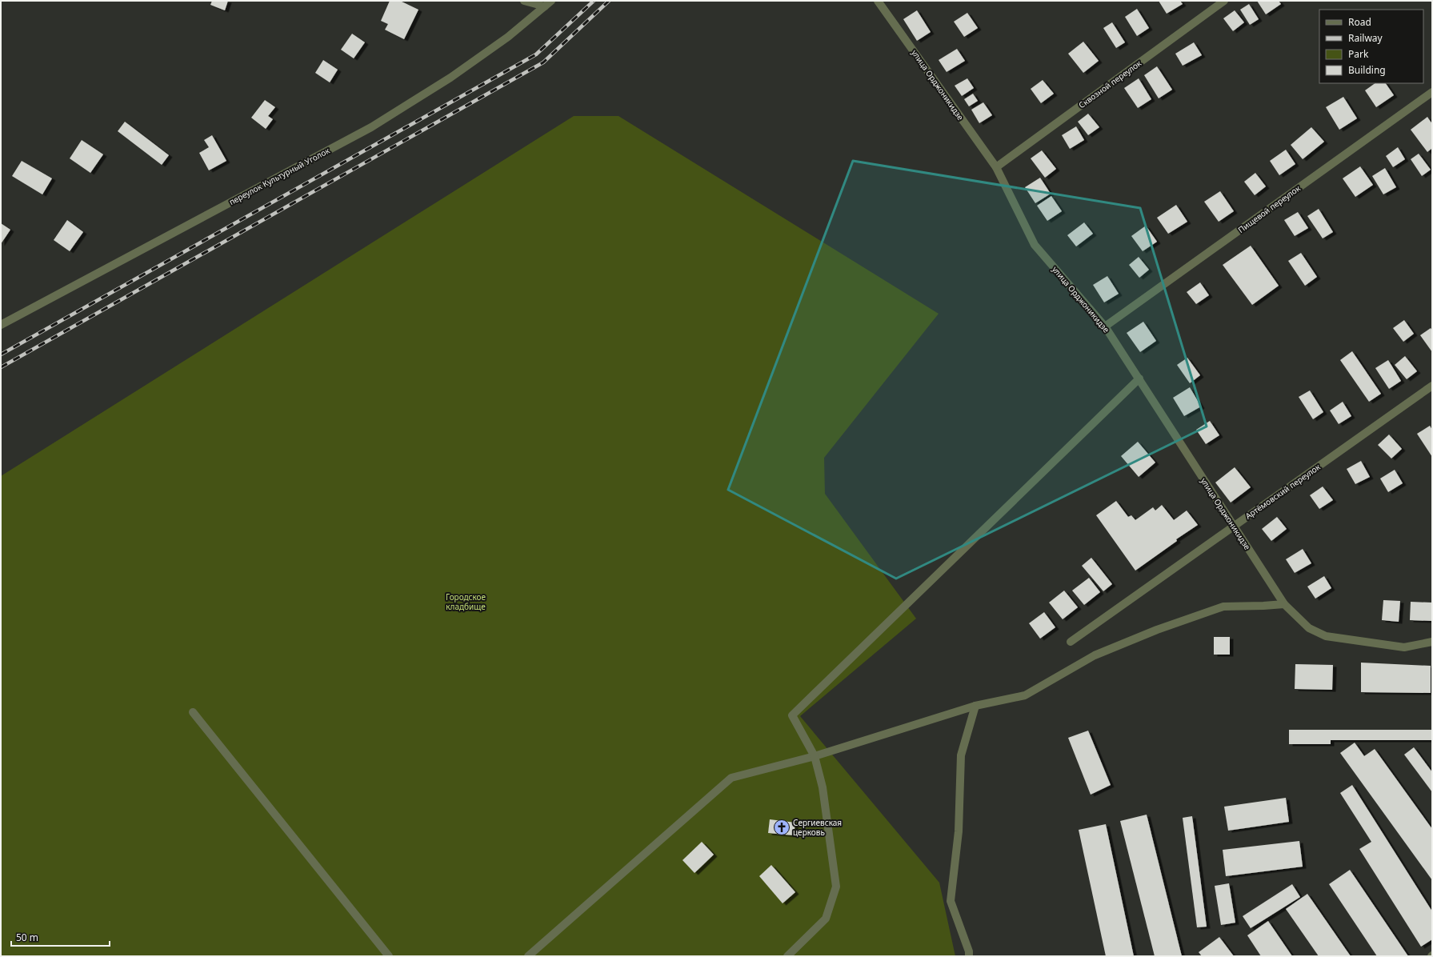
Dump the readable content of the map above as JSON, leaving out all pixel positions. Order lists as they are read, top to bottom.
{
  "streets": {
    "street": [
      "Сквозной переулок",
      "улица Орджоникидзе",
      "переулок Культурный Уголок",
      "Пищевой переулок",
      "Артёмовский переулок"
    ]
  },
  "crossings": [
    ["Сквозной переулок", "улица Орджоникидзе"],
    ["улица Орджоникидзе", "Пищевой переулок"],
    ["улица Орджоникидзе", "Артёмовский переулок"]
  ],
  "parks": ["Городское кладбище"],
  "places": {
    "church": ["Сергиевская церковь"]
  },
  "legend": [
    "Road",
    "Railway",
    "Park",
    "Building"
  ],
  "scale_bar": "50 m"
}
